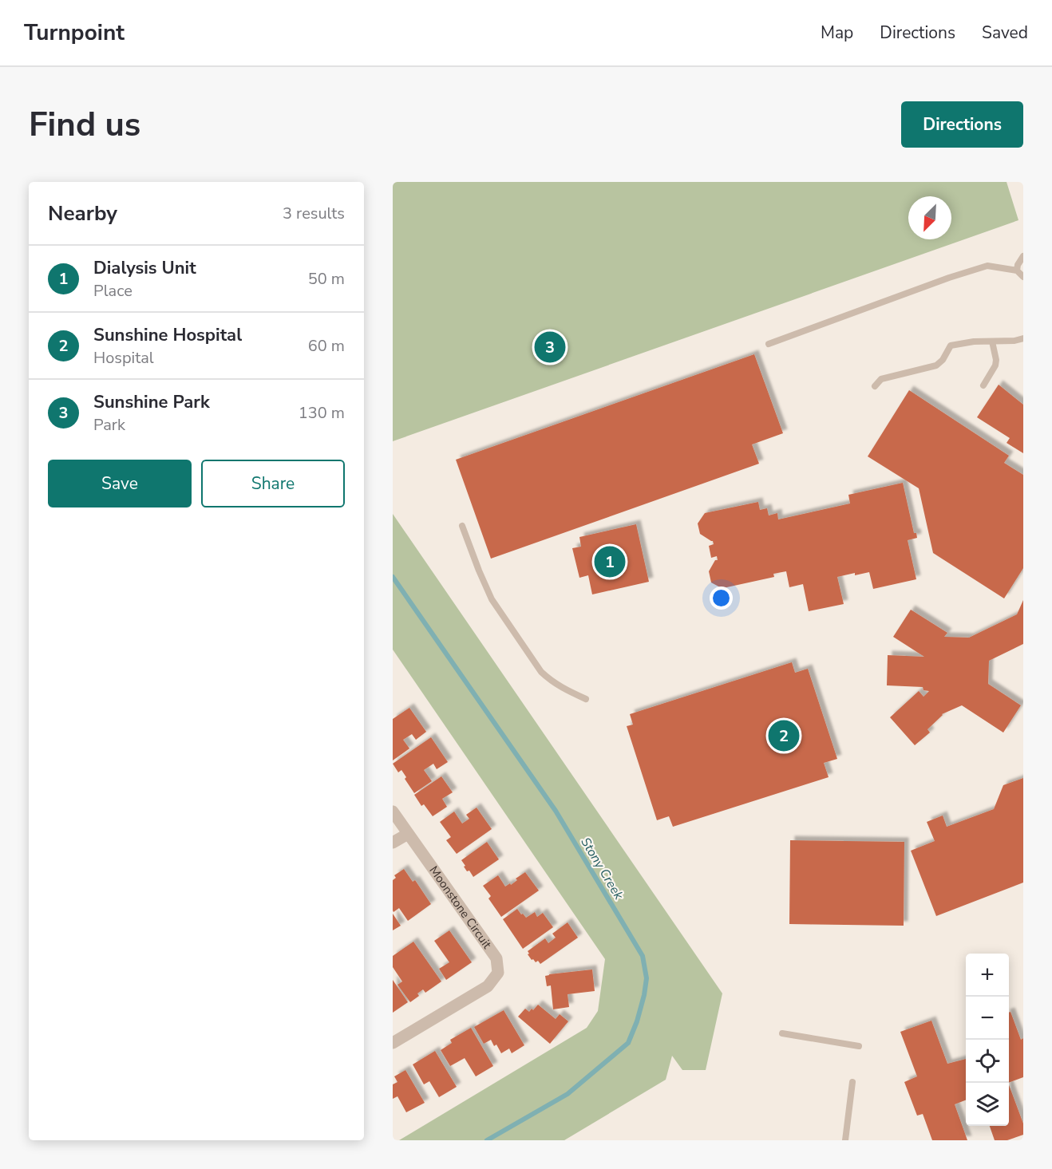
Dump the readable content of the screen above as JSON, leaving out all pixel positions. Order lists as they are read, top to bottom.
{
  "streets": {
    "street": ["Moonstone Circuit"]
  },
  "water": ["Stony Creek"],
  "north": "bottom left",
  "page": {
    "header": "Turnpoint",
    "nav": ["Map", "Directions", "Saved"],
    "buttons": [
      "Directions",
      ["Save", "Share"]
    ],
    "title": "Find us",
    "heading": ["Nearby", "3 results"],
    "list": [
      {
        "mark": "1",
        "name": "Dialysis Unit",
        "note": "Place",
        "value": "50 m"
      },
      {
        "mark": "2",
        "name": "Sunshine Hospital",
        "note": "Hospital",
        "value": "60 m"
      },
      {
        "mark": "3",
        "name": "Sunshine Park",
        "note": "Park",
        "value": "130 m"
      }
    ],
    "pins": ["3", "1", "2"],
    "map_buttons": ["+", "−"]
  }
}
